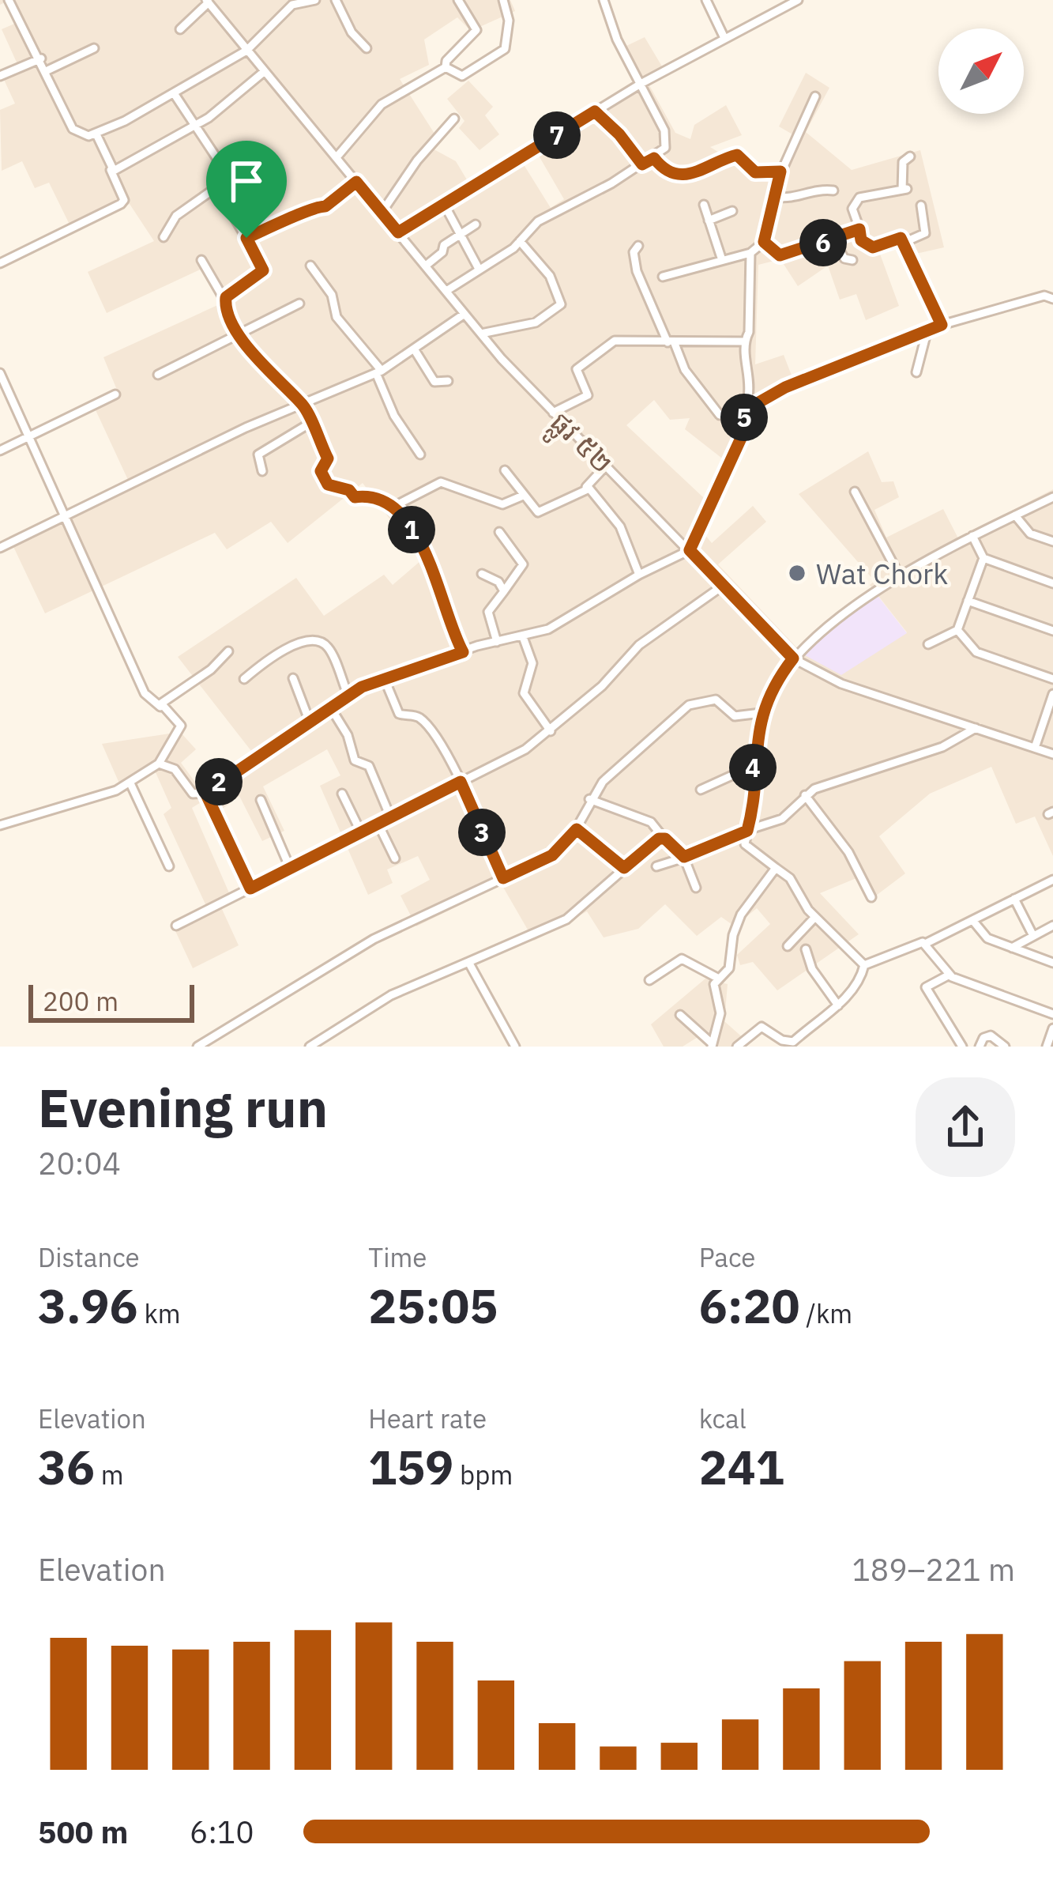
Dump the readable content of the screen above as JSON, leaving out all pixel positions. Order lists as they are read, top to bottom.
{
  "streets": {
    "street": ["ផ្លូវ ៥២"]
  },
  "places": ["Wat Chork"],
  "scale_bar": "200 m",
  "north": "top right",
  "page": {
    "pins": [
      "7",
      "6",
      "5",
      "1",
      "4",
      "2",
      "3"
    ],
    "scale": "200 m",
    "heading": ["Evening run", "20:04"],
    "stats": [
      ["Distance", "3.96 km"],
      ["Time", "25:05"],
      ["Pace", "6:20 /km"],
      ["Elevation", "36 m"],
      ["Heart rate", "159 bpm"],
      ["kcal", "241"]
    ],
    "chart": ["Elevation", "189–221 m"],
    "list": [
      {
        "name": "500 m",
        "note": "6:10"
      }
    ]
  }
}
